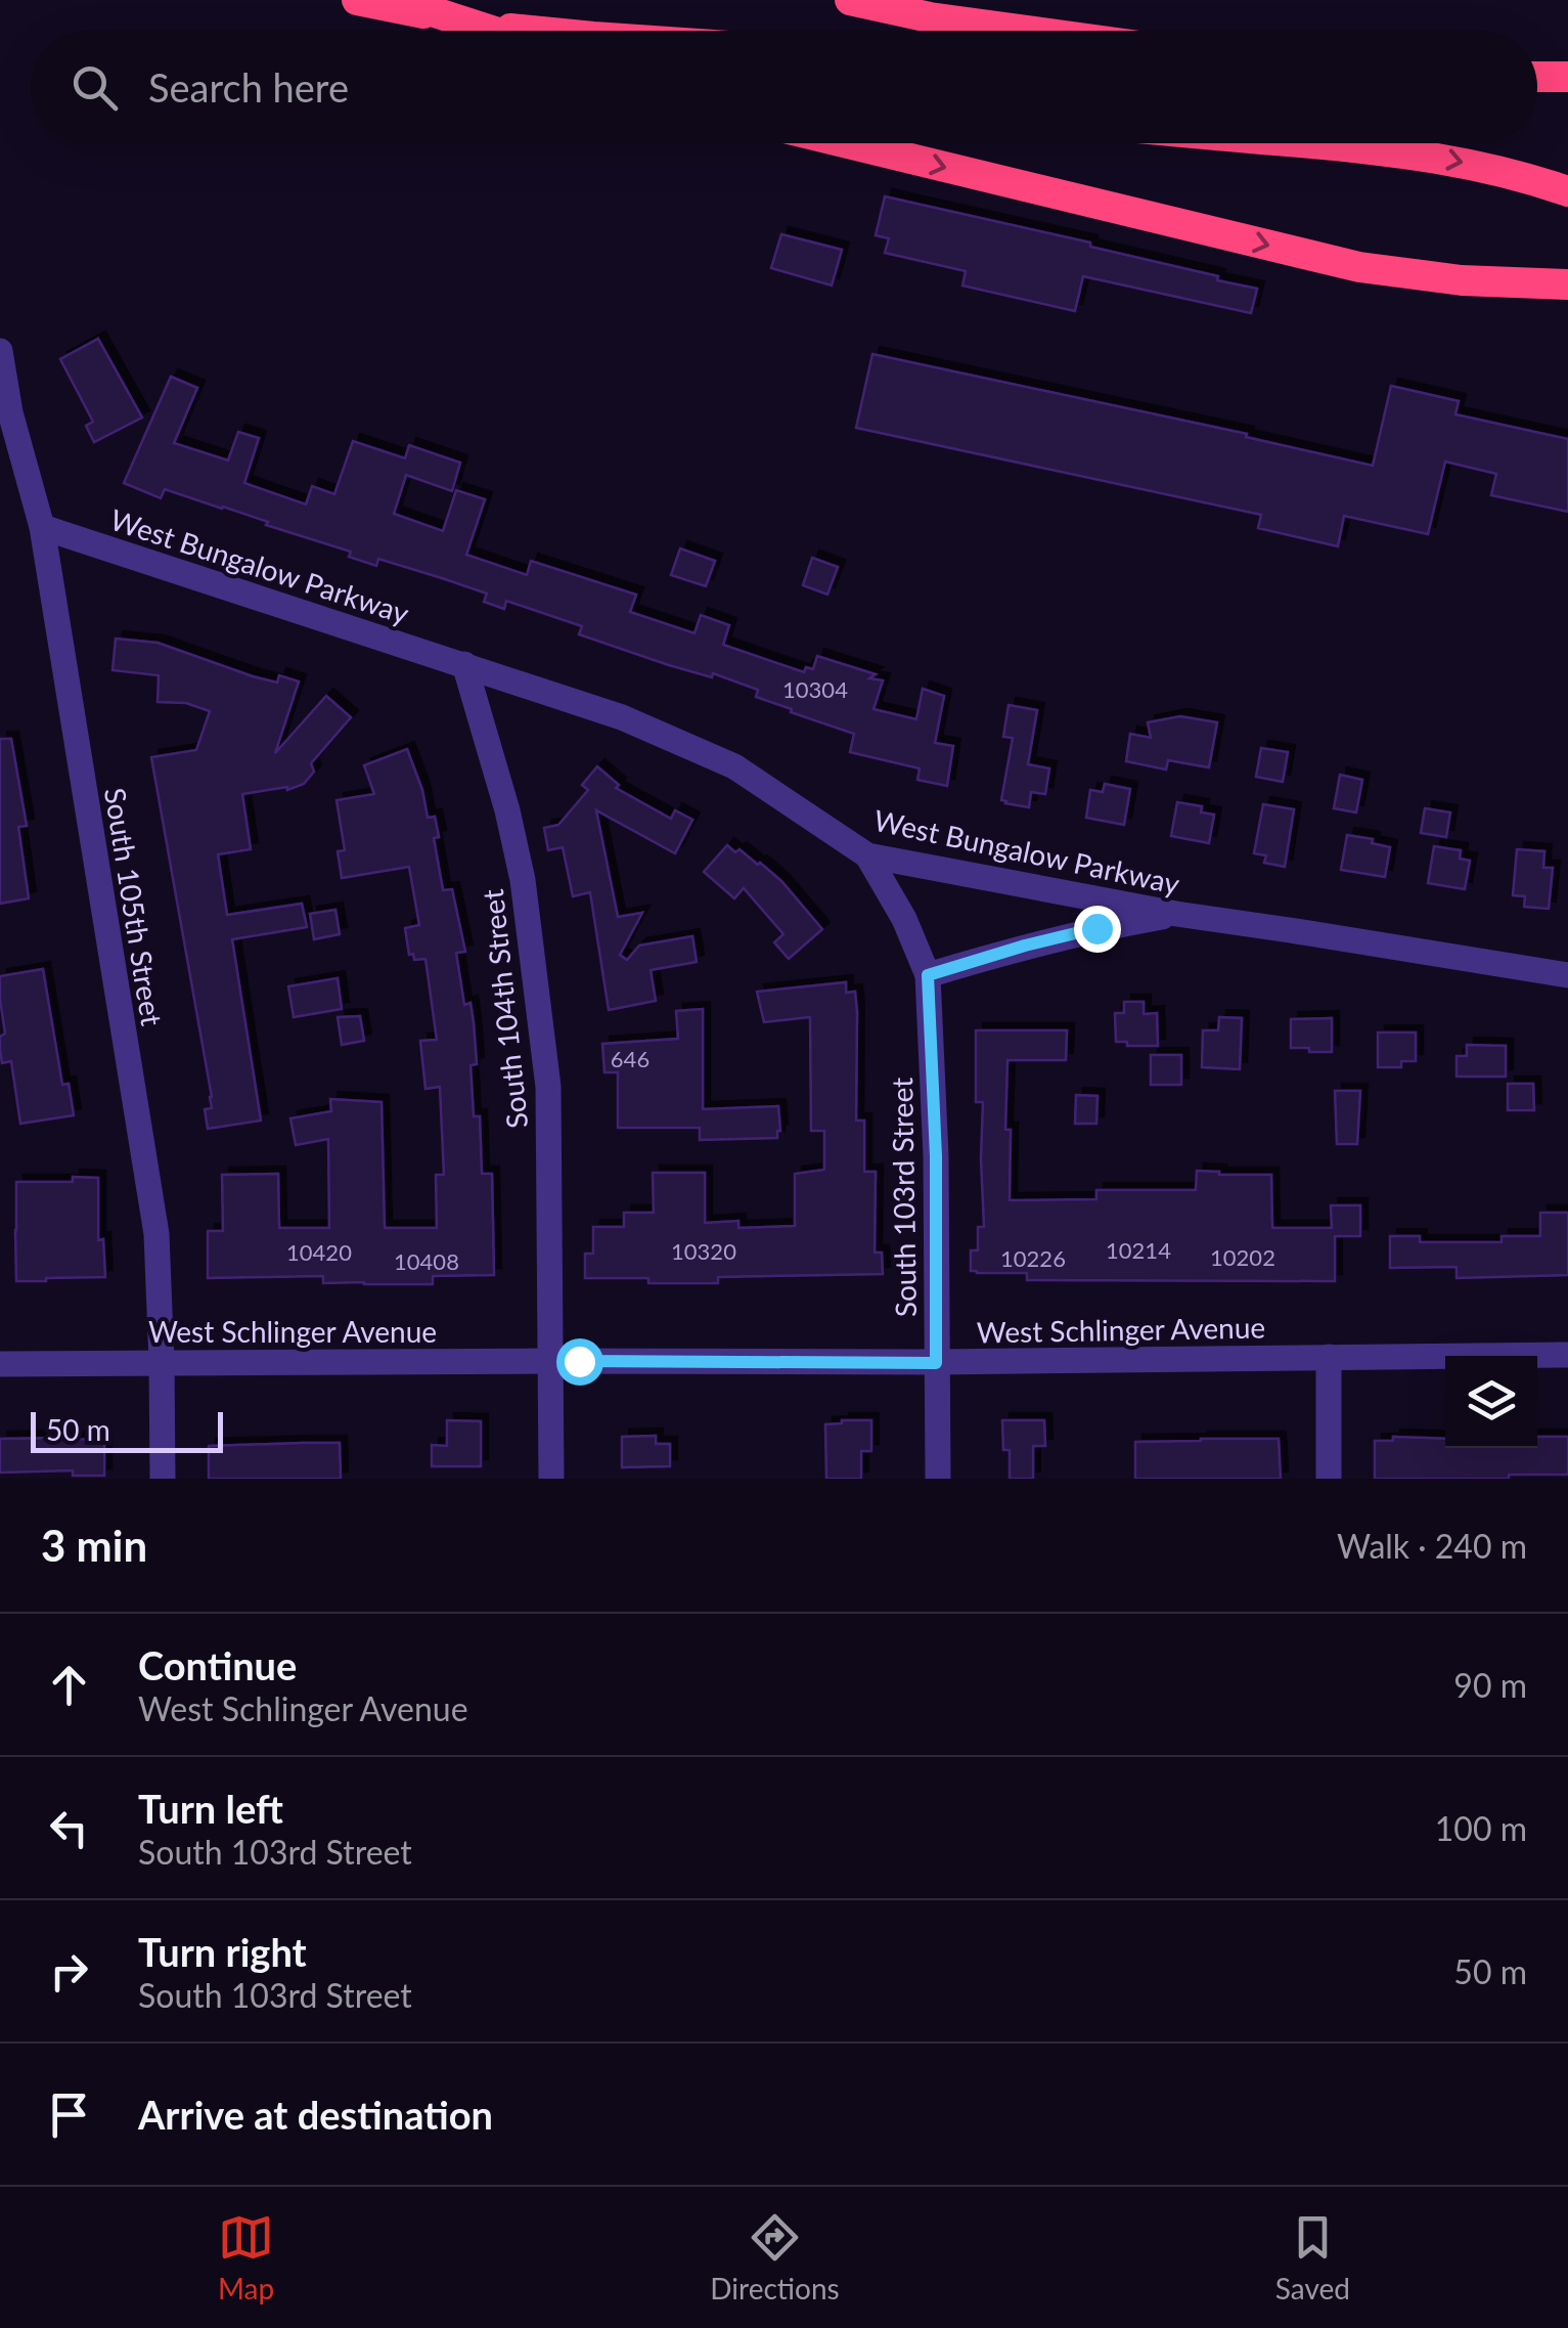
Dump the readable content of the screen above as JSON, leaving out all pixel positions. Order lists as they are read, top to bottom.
{
  "streets": {
    "street": [
      "West Bungalow Parkway",
      "South 105th Street",
      "South 104th Street",
      "South 103rd Street",
      "West Schlinger Avenue"
    ]
  },
  "crossings": [
    ["West Bungalow Parkway", "South 105th Street"],
    ["West Bungalow Parkway", "South 104th Street"],
    ["West Bungalow Parkway", "South 103rd Street"],
    ["South 105th Street", "West Schlinger Avenue"],
    ["South 104th Street", "West Schlinger Avenue"],
    ["South 103rd Street", "West Schlinger Avenue"]
  ],
  "house_numbers": [
    "10304",
    "646",
    "10214",
    "10320",
    "10420",
    "10202",
    "10226",
    "10408"
  ],
  "scale_bar": "50 m",
  "page": {
    "search": "Search here",
    "scale": "50 m",
    "heading": ["3 min", "Walk · 240 m"],
    "list": [
      ["Continue", "West Schlinger Avenue", "90 m"],
      ["Turn left", "South 103rd Street", "100 m"],
      ["Turn right", "South 103rd Street", "50 m"],
      "Arrive at destination"
    ],
    "nav": ["Map", "Directions", "Saved"]
  }
}
